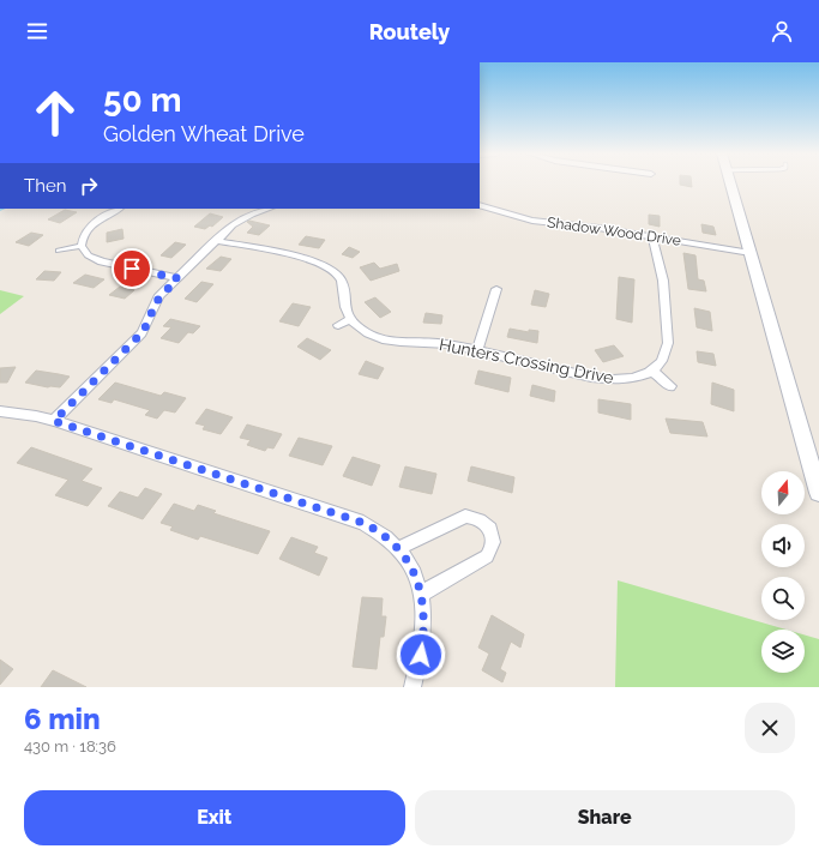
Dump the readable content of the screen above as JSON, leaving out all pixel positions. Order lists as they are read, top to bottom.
{
  "streets": {
    "street": ["Shadow Wood Drive", "Hunters Crossing Drive"]
  },
  "north": "top",
  "page": {
    "header": "Routely",
    "turn": ["50 m", "Golden Wheat Drive"],
    "then": "Then",
    "heading": ["6 min", "430 m · 18:36"],
    "buttons": ["Exit", "Share"]
  }
}
